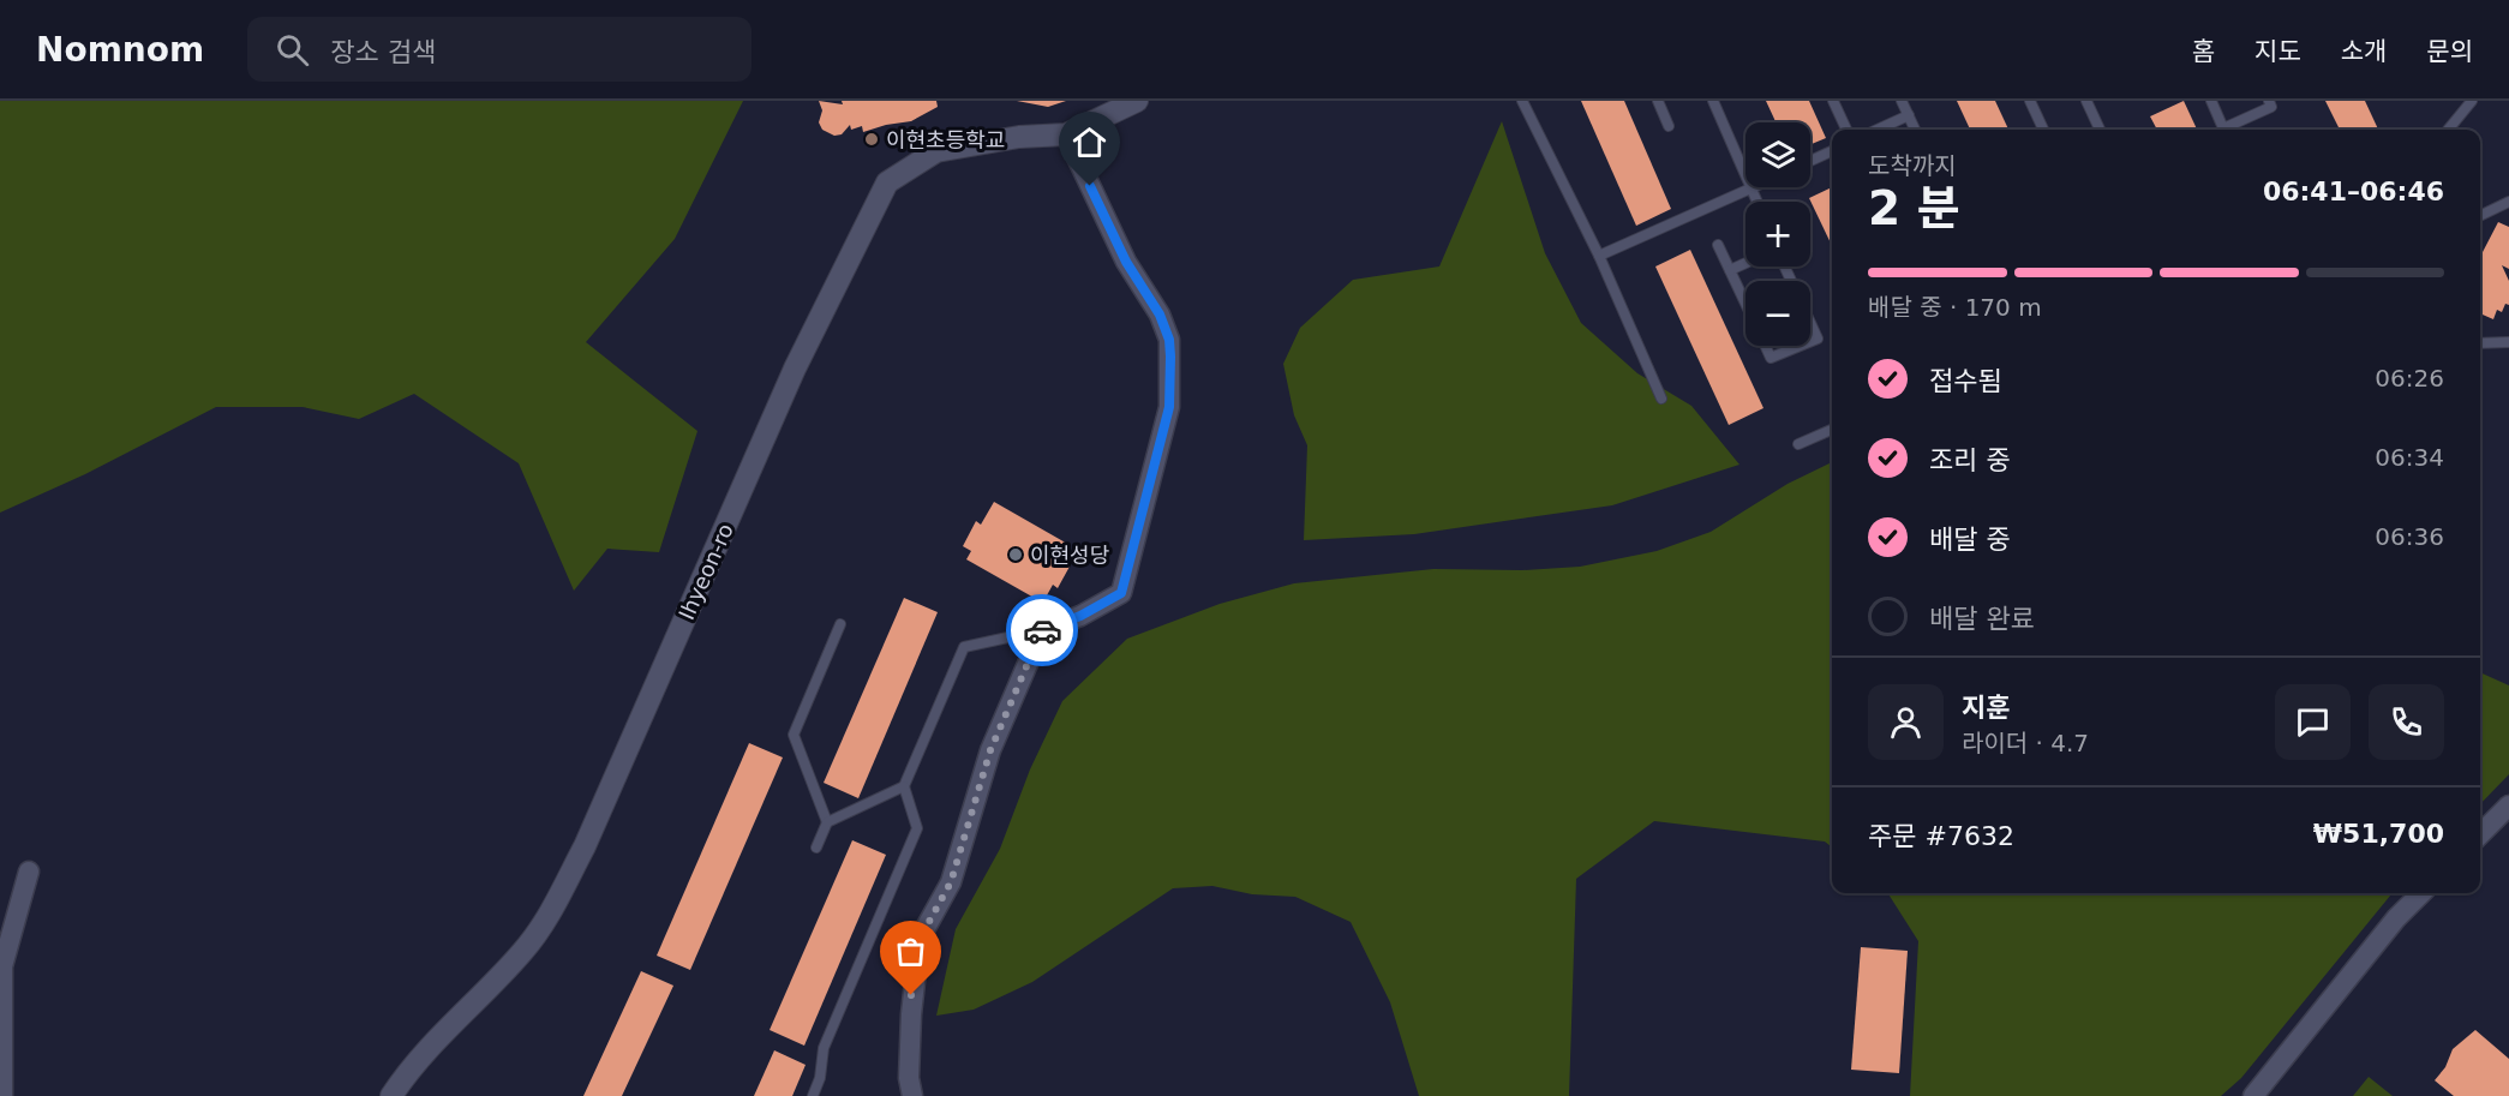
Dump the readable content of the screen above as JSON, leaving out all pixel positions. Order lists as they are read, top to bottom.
{
  "streets": {
    "street": ["Ihyeon-ro"]
  },
  "places": ["이현초등학교", "이현성당"],
  "page": {
    "header": "Nomnom",
    "search": "장소 검색",
    "nav": [
      "홈",
      "지도",
      "소개",
      "문의"
    ],
    "map_buttons": ["+", "−"],
    "heading": ["2 분", "도착까지", "06:41–06:46"],
    "panel": [
      "지훈",
      "라이더 · 4.7",
      "주문 #7632",
      "₩51,700"
    ],
    "bar": "배달 중 · 170 m",
    "list": [
      ["접수됨", "06:26"],
      ["조리 중", "06:34"],
      ["배달 중", "06:36"],
      "배달 완료"
    ]
  }
}
